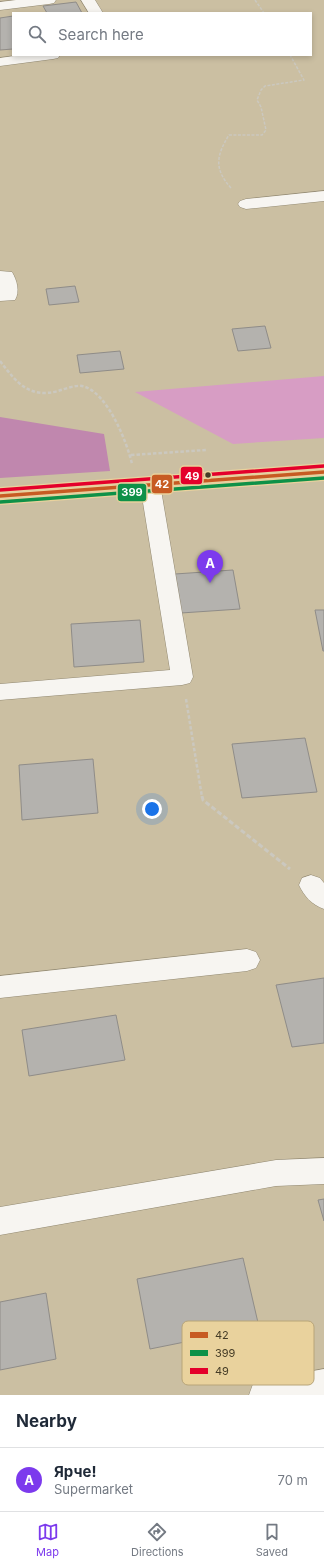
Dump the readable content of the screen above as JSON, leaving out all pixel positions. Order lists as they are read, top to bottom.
{
  "lines": ["transit line 49", "transit line 42", "transit line 399"],
  "legend": ["42", "399", "49"],
  "page": {
    "search": "Search here",
    "pins": "A",
    "heading": "Nearby",
    "list": [
      {
        "mark": "A",
        "name": "Ярче!",
        "note": "Supermarket",
        "value": "70 m"
      }
    ],
    "nav": ["Map", "Directions", "Saved"]
  }
}
